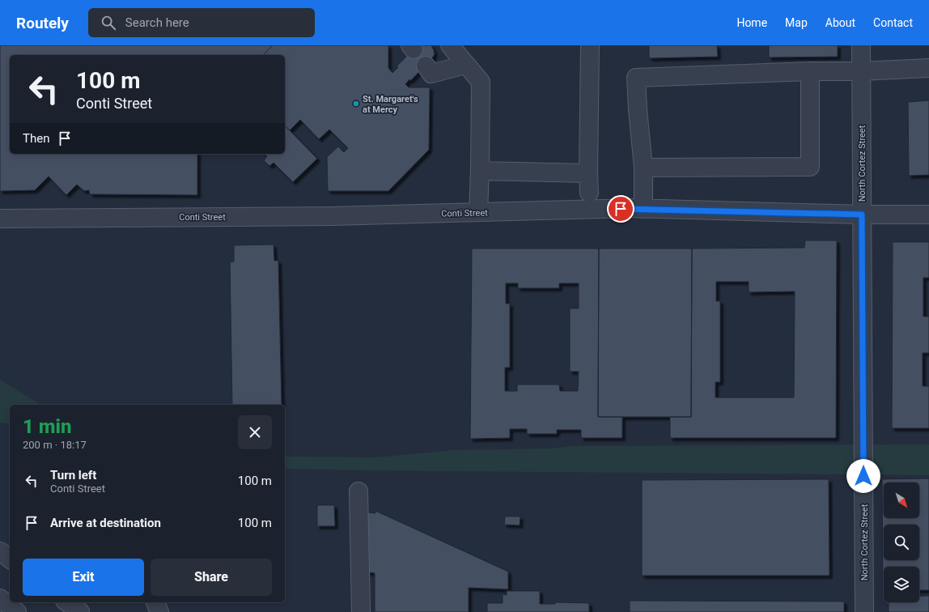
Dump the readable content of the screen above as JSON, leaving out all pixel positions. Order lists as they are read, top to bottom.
{
  "streets": {
    "street": ["North Cortez Street", "Conti Street"]
  },
  "crossings": [
    ["North Cortez Street", "Conti Street"]
  ],
  "places": ["St. Margaret's at Mercy"],
  "north": "bottom right",
  "page": {
    "header": "Routely",
    "search": "Search here",
    "nav": [
      "Home",
      "Map",
      "About",
      "Contact"
    ],
    "turn": ["100 m", "Conti Street"],
    "then": "Then",
    "heading": ["1 min", "200 m · 18:17"],
    "list": [
      {
        "name": "Turn left",
        "note": "Conti Street",
        "value": "100 m"
      },
      {
        "name": "Arrive at destination",
        "value": "100 m"
      }
    ],
    "buttons": ["Exit", "Share"]
  }
}
